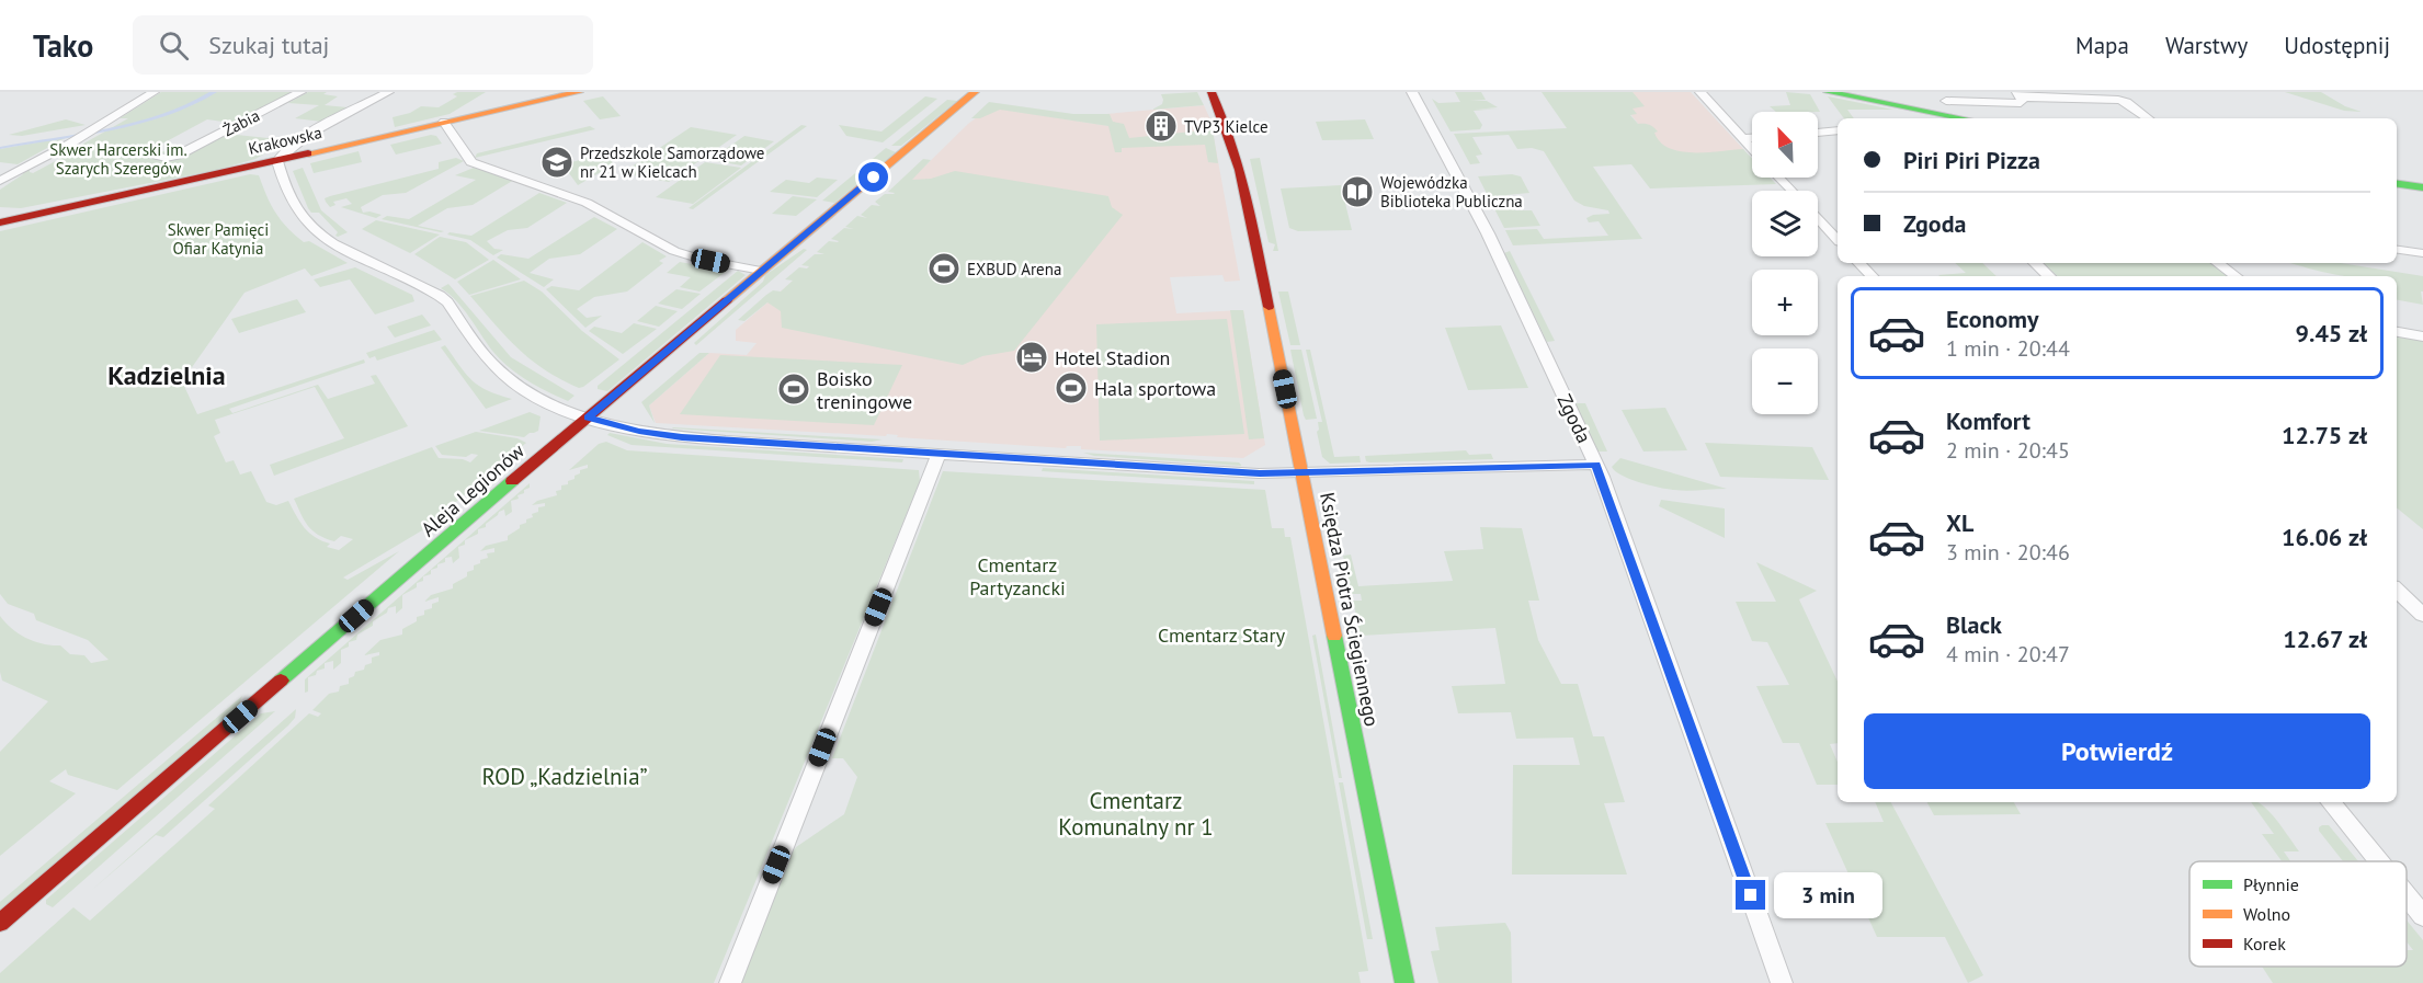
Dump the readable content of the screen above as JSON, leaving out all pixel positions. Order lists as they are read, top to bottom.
{
  "streets": {
    "street": [
      "Żabia",
      "Krakowska",
      "Zgoda",
      "Aleja Legionów",
      "Księdza Piotra Ściegiennego"
    ]
  },
  "districts": ["Kadzielnia"],
  "parks": [
    "Skwer Harcerski im. Szarych Szeregów",
    "Skwer Pamięci Ofiar Katynia",
    "Cmentarz Partyzancki",
    "Cmentarz Stary",
    "ROD „Kadzielnia”",
    "Cmentarz Komunalny nr 1"
  ],
  "places": {
    "building": ["TVP3 Kielce"],
    "school or university": ["Przedszkole Samorządowe nr 21 w Kielcach"],
    "library": ["Wojewódzka Biblioteka Publiczna"],
    "sports": ["EXBUD Arena", "Hala sportowa", "Boisko treningowe"],
    "hotel": ["Hotel Stadion"]
  },
  "legend": ["Płynnie", "Wolno", "Korek"],
  "north": "top left",
  "page": {
    "header": "Tako",
    "search": "Szukaj tutaj",
    "nav": ["Mapa", "Warstwy", "Udostępnij"],
    "map_buttons": ["+", "−"],
    "banner": ["Piri Piri Pizza", "Zgoda"],
    "list": [
      {
        "name": "Economy",
        "note": "1 min · 20:44",
        "value": "9.45 zł"
      },
      {
        "name": "Komfort",
        "note": "2 min · 20:45",
        "value": "12.75 zł"
      },
      {
        "name": "XL",
        "note": "3 min · 20:46",
        "value": "16.06 zł"
      },
      {
        "name": "Black",
        "note": "4 min · 20:47",
        "value": "12.67 zł"
      }
    ],
    "buttons": "Potwierdź",
    "bubble": "3 min"
  }
}
